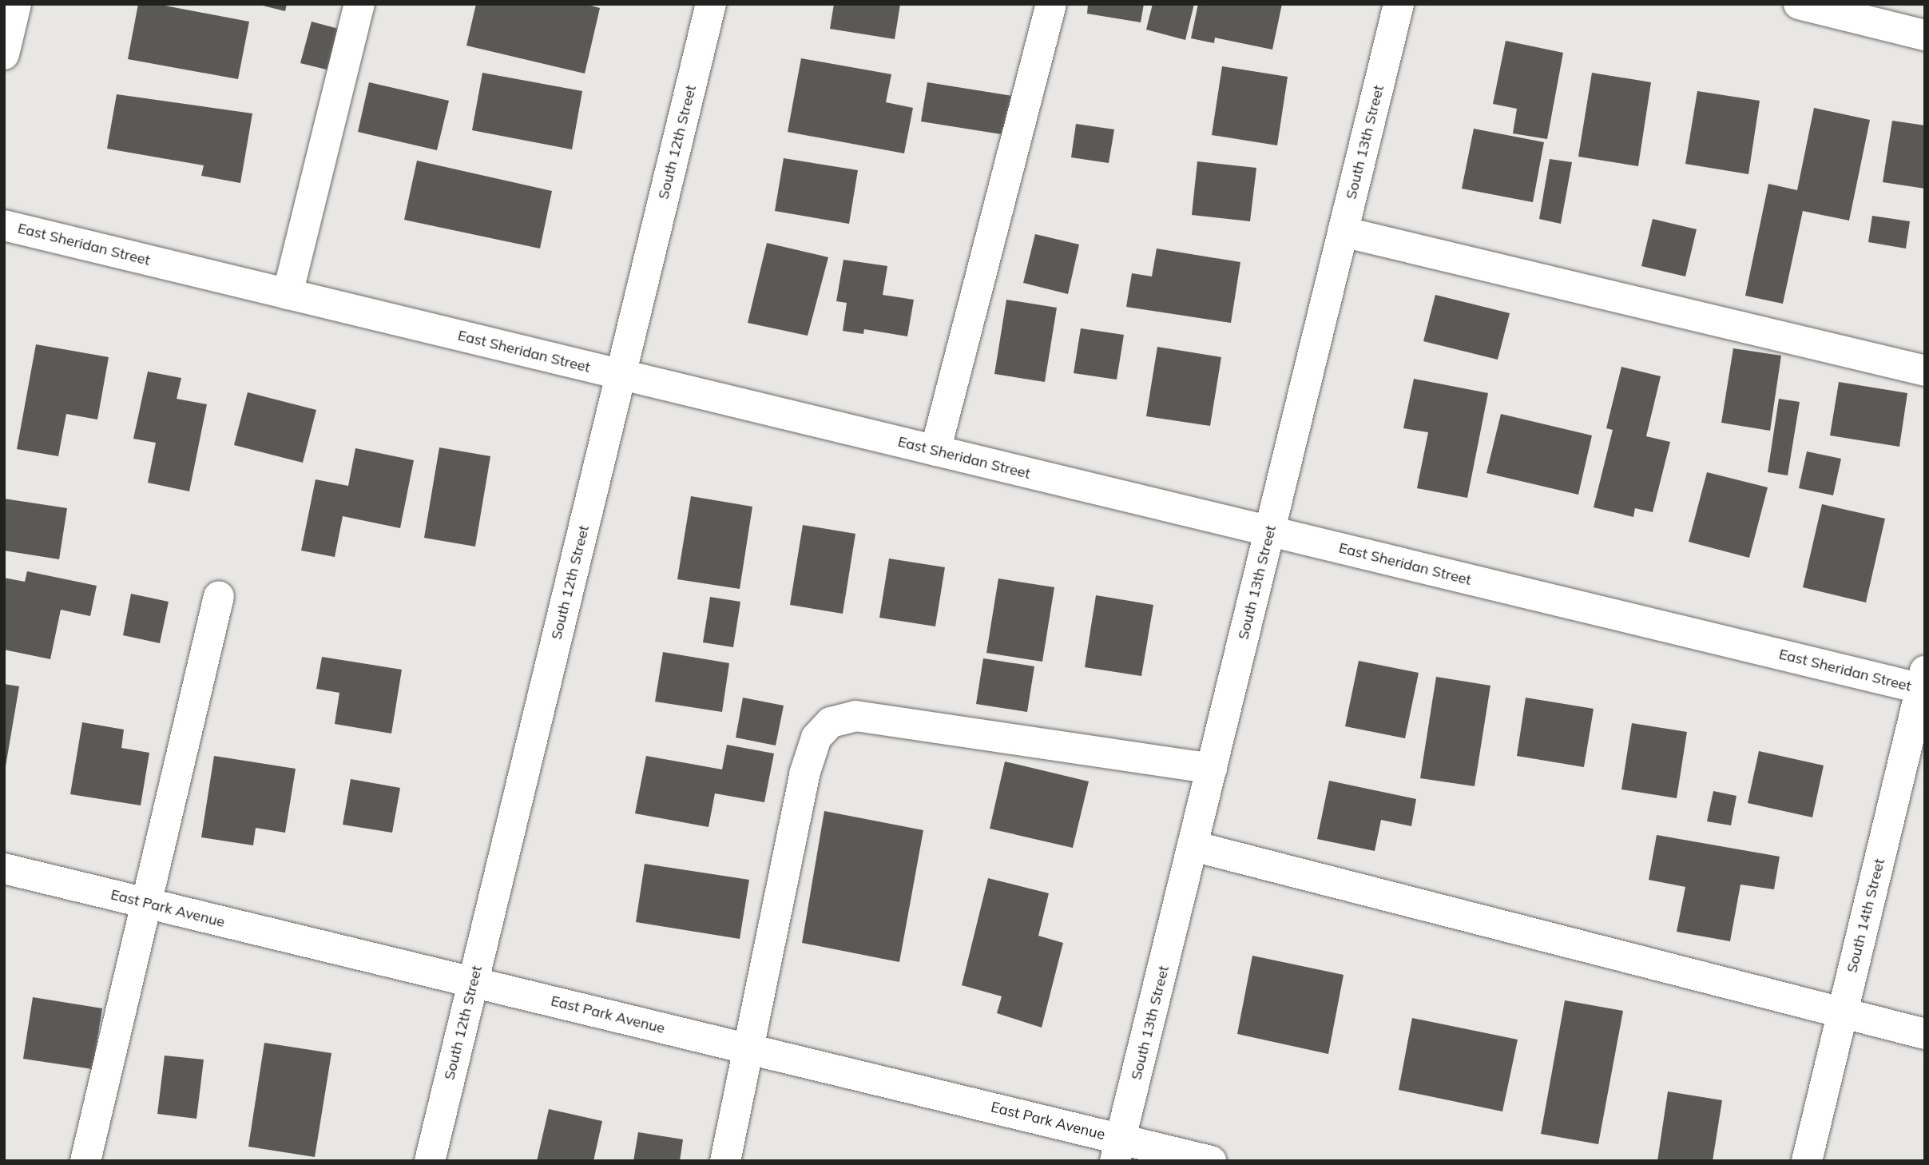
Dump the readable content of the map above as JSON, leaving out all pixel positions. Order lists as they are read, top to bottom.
{
  "streets": {
    "street": [
      "South 12th Street",
      "South 13th Street",
      "East Sheridan Street",
      "East Park Avenue",
      "South 14th Street"
    ]
  },
  "crossings": [
    ["South 12th Street", "East Sheridan Street"],
    ["South 12th Street", "East Park Avenue"],
    ["South 13th Street", "East Sheridan Street"],
    ["South 13th Street", "East Park Avenue"],
    ["East Sheridan Street", "South 14th Street"]
  ]
}
